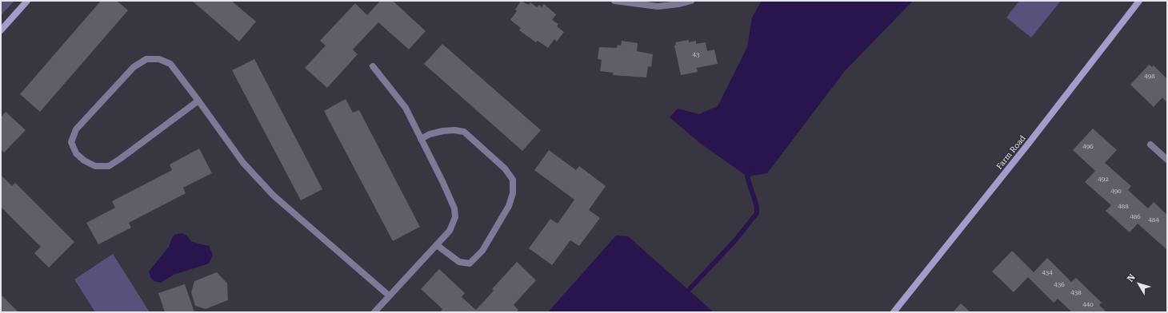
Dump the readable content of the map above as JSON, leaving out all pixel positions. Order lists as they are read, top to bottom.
{
  "streets": {
    "street": ["Farm Road"]
  },
  "house_numbers": [
    "43",
    "498",
    "496",
    "492",
    "490",
    "488",
    "486",
    "484",
    "434",
    "436",
    "438",
    "440"
  ],
  "north": "top left"
}
